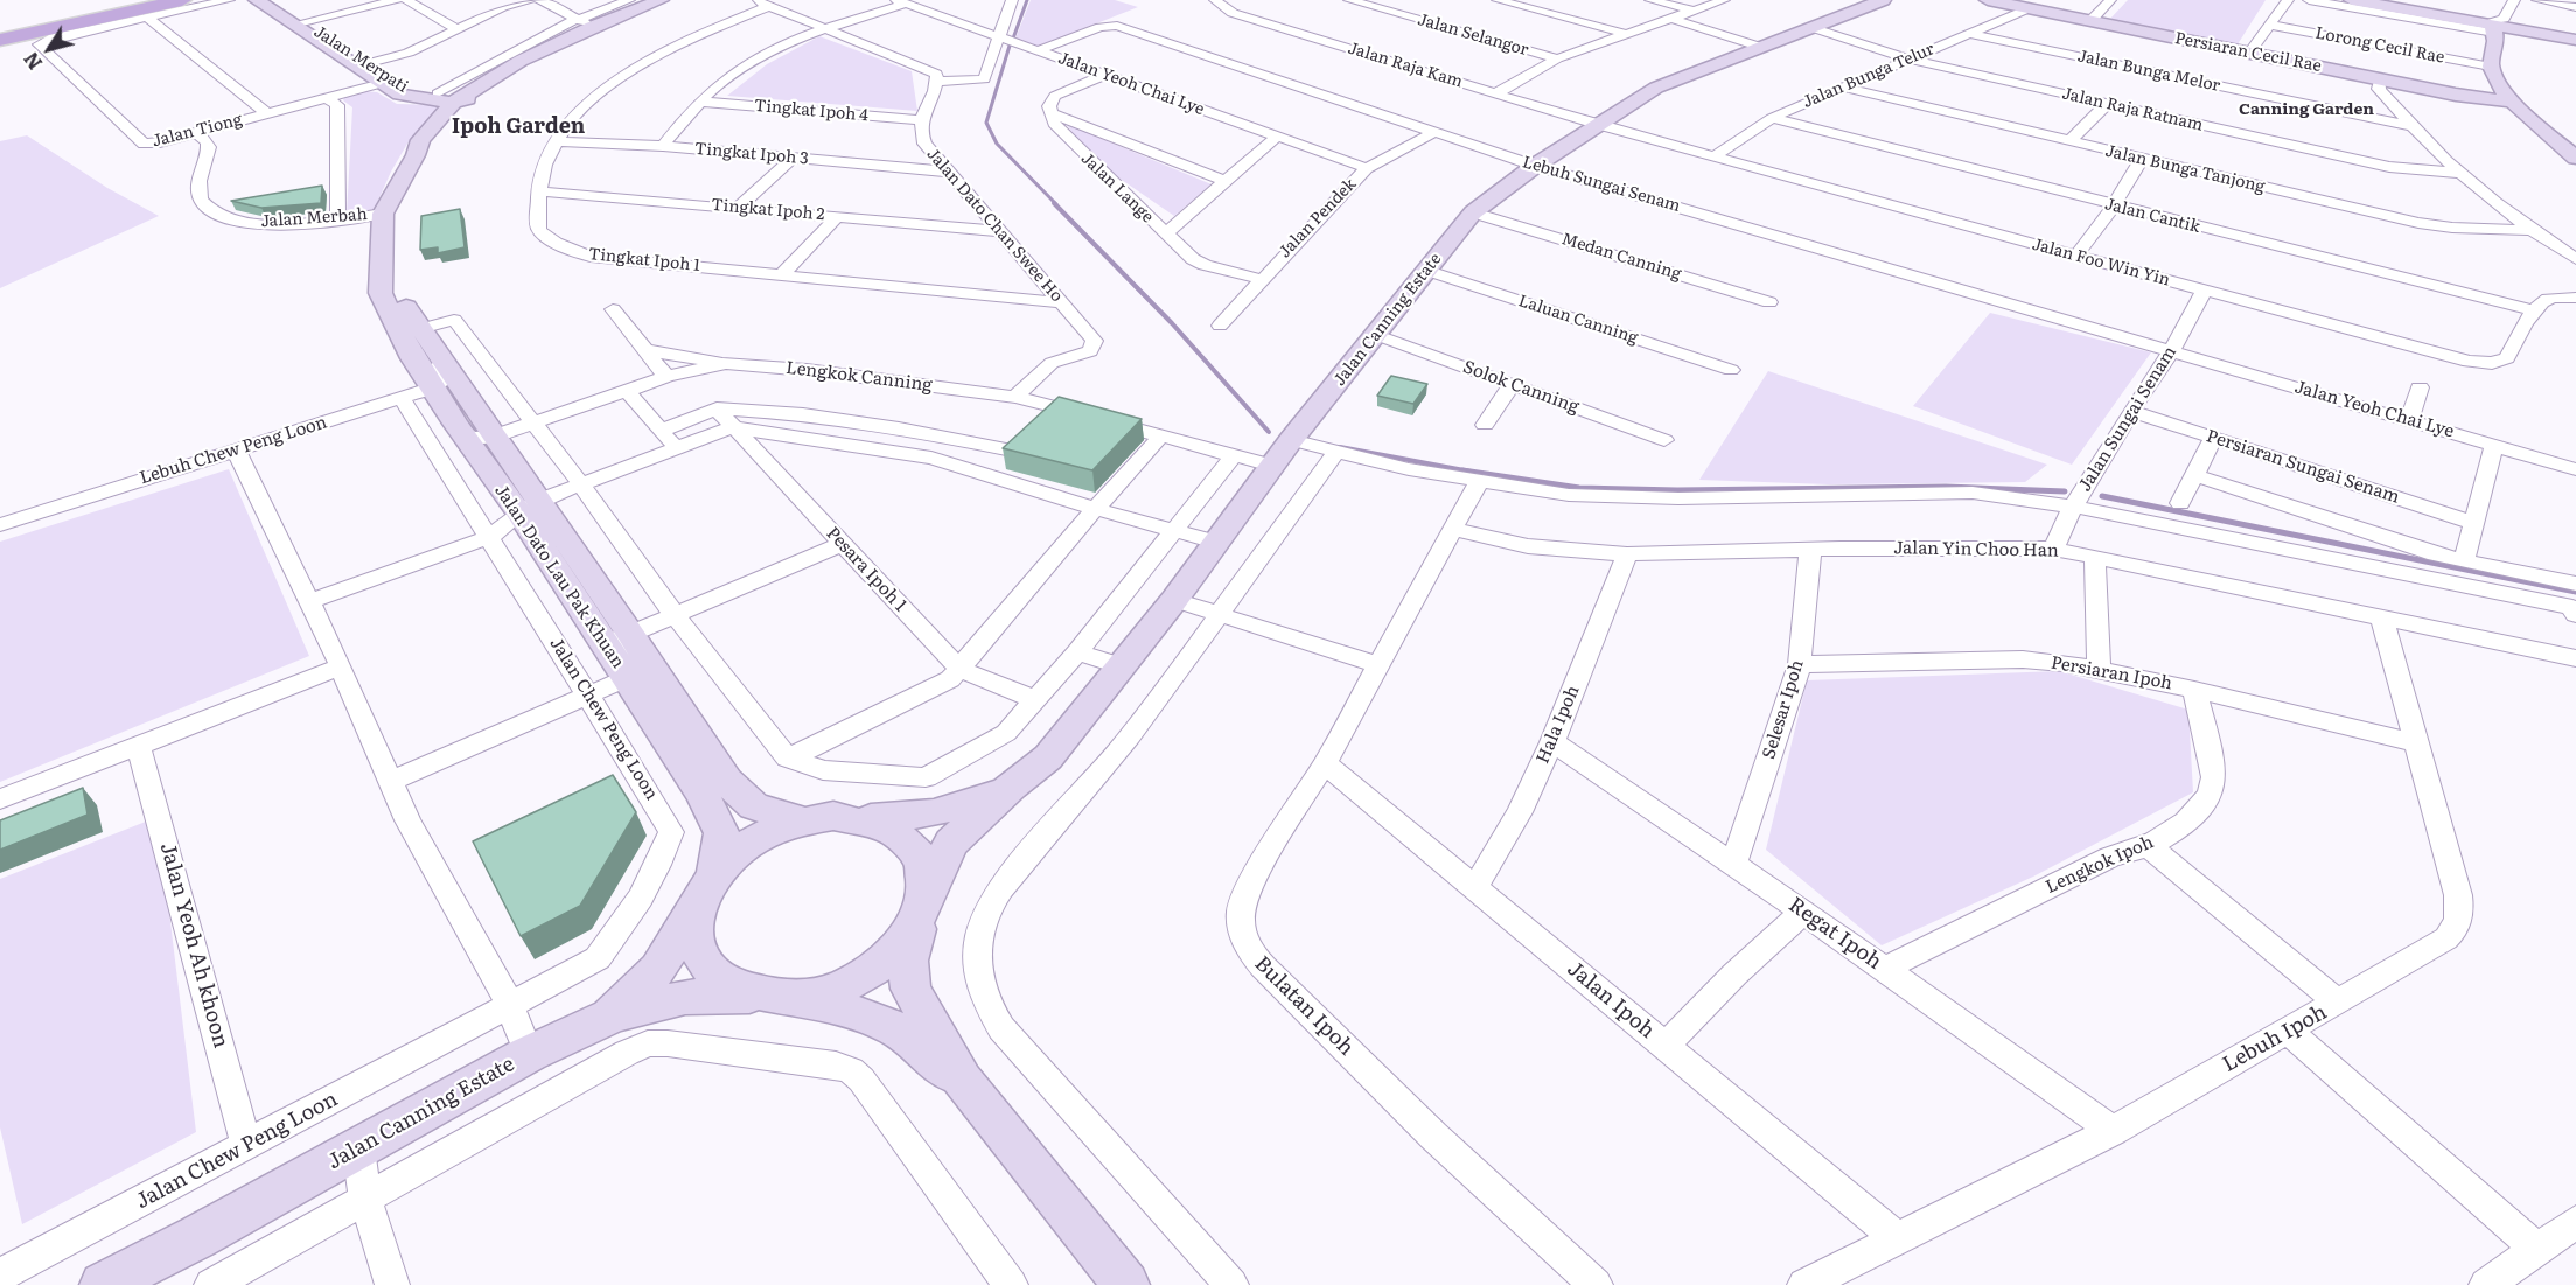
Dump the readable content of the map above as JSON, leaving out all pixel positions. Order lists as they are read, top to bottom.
{
  "streets": {
    "main road": [
      "Persiaran Cecil Rae",
      "Jalan Merpati",
      "Jalan Canning Estate",
      "Jalan Dato Lau Pak Khuan"
    ],
    "street": [
      "Jalan Selangor",
      "Lorong Cecil Rae",
      "Jalan Raja Kam",
      "Jalan Bunga Melor",
      "Jalan Bunga Telur",
      "Jalan Yeoh Chai Lye",
      "Jalan Raja Ratnam",
      "Tingkat Ipoh 4",
      "Jalan Tiong",
      "Tingkat Ipoh 3",
      "Jalan Bunga Tanjong",
      "Lebuh Sungai Senam",
      "Jalan Lange",
      "Tingkat Ipoh 2",
      "Jalan Cantik",
      "Jalan Merbah",
      "Jalan Pendek",
      "Jalan Dato Chan Swee Ho",
      "Medan Canning",
      "Tingkat Ipoh 1",
      "Jalan Foo Win Yin",
      "Laluan Canning",
      "Lengkok Canning",
      "Solok Canning",
      "Jalan Sungai Senam",
      "Lebuh Chew Peng Loon",
      "Persiaran Sungai Senam",
      "Jalan Yin Choo Han",
      "Pesara Ipoh 1",
      "Persiaran Ipoh",
      "Selesar Ipoh",
      "Jalan Chew Peng Loon",
      "Hala Ipoh",
      "Lengkok Ipoh",
      "Regat Ipoh",
      "Jalan Yeoh Ah khoon",
      "Jalan Ipoh",
      "Bulatan Ipoh",
      "Lebuh Ipoh"
    ]
  },
  "crossings": [
    ["Persiaran Cecil Rae", "Jalan Bunga Telur"],
    ["Jalan Merpati", "Jalan Tiong"],
    ["Jalan Merpati", "Jalan Dato Lau Pak Khuan"],
    ["Jalan Raja Kam", "Jalan Foo Win Yin"],
    ["Jalan Raja Kam", "Jalan Canning Estate"],
    ["Jalan Bunga Melor", "Jalan Bunga Telur"],
    ["Jalan Bunga Telur", "Jalan Raja Ratnam"],
    ["Jalan Bunga Telur", "Jalan Bunga Tanjong"],
    ["Jalan Bunga Telur", "Jalan Cantik"],
    ["Jalan Bunga Telur", "Jalan Foo Win Yin"],
    ["Jalan Yeoh Chai Lye", "Lebuh Sungai Senam"],
    ["Jalan Yeoh Chai Lye", "Jalan Pendek"],
    ["Jalan Yeoh Chai Lye", "Jalan Sungai Senam"],
    ["Jalan Raja Ratnam", "Jalan Canning Estate"],
    ["Tingkat Ipoh 4", "Jalan Dato Chan Swee Ho"],
    ["Jalan Tiong", "Jalan Merbah"],
    ["Jalan Tiong", "Jalan Dato Lau Pak Khuan"],
    ["Tingkat Ipoh 3", "Jalan Dato Chan Swee Ho"],
    ["Tingkat Ipoh 3", "Tingkat Ipoh 1"],
    ["Lebuh Sungai Senam", "Jalan Pendek"],
    ["Lebuh Sungai Senam", "Jalan Canning Estate"],
    ["Lebuh Sungai Senam", "Jalan Sungai Senam"],
    ["Jalan Lange", "Jalan Pendek"],
    ["Tingkat Ipoh 2", "Jalan Dato Chan Swee Ho"],
    ["Tingkat Ipoh 2", "Tingkat Ipoh 1"],
    ["Jalan Cantik", "Jalan Foo Win Yin"],
    ["Jalan Merbah", "Jalan Dato Lau Pak Khuan"],
    ["Jalan Dato Chan Swee Ho", "Tingkat Ipoh 1"],
    ["Jalan Dato Chan Swee Ho", "Lengkok Canning"],
    ["Medan Canning", "Jalan Canning Estate"],
    ["Jalan Foo Win Yin", "Jalan Canning Estate"],
    ["Jalan Foo Win Yin", "Jalan Sungai Senam"],
    ["Jalan Canning Estate", "Laluan Canning"],
    ["Jalan Canning Estate", "Lengkok Canning"],
    ["Jalan Canning Estate", "Solok Canning"],
    ["Jalan Canning Estate", "Jalan Dato Lau Pak Khuan"],
    ["Lengkok Canning", "Jalan Dato Lau Pak Khuan"],
    ["Jalan Sungai Senam", "Persiaran Sungai Senam"],
    ["Jalan Sungai Senam", "Jalan Yin Choo Han"],
    ["Lebuh Chew Peng Loon", "Jalan Dato Lau Pak Khuan"],
    ["Lebuh Chew Peng Loon", "Jalan Chew Peng Loon"],
    ["Jalan Yin Choo Han", "Selesar Ipoh"],
    ["Jalan Yin Choo Han", "Hala Ipoh"],
    ["Jalan Yin Choo Han", "Bulatan Ipoh"],
    ["Jalan Yin Choo Han", "Lebuh Ipoh"],
    ["Persiaran Ipoh", "Selesar Ipoh"],
    ["Persiaran Ipoh", "Lengkok Ipoh"],
    ["Persiaran Ipoh", "Lebuh Ipoh"],
    ["Selesar Ipoh", "Regat Ipoh"],
    ["Jalan Chew Peng Loon", "Jalan Yeoh Ah khoon"],
    ["Hala Ipoh", "Regat Ipoh"],
    ["Hala Ipoh", "Jalan Ipoh"],
    ["Lengkok Ipoh", "Regat Ipoh"],
    ["Regat Ipoh", "Lebuh Ipoh"],
    ["Jalan Ipoh", "Bulatan Ipoh"],
    ["Jalan Ipoh", "Lebuh Ipoh"]
  ],
  "districts": ["Canning Garden", "Ipoh Garden"],
  "north": "bottom left"
}
